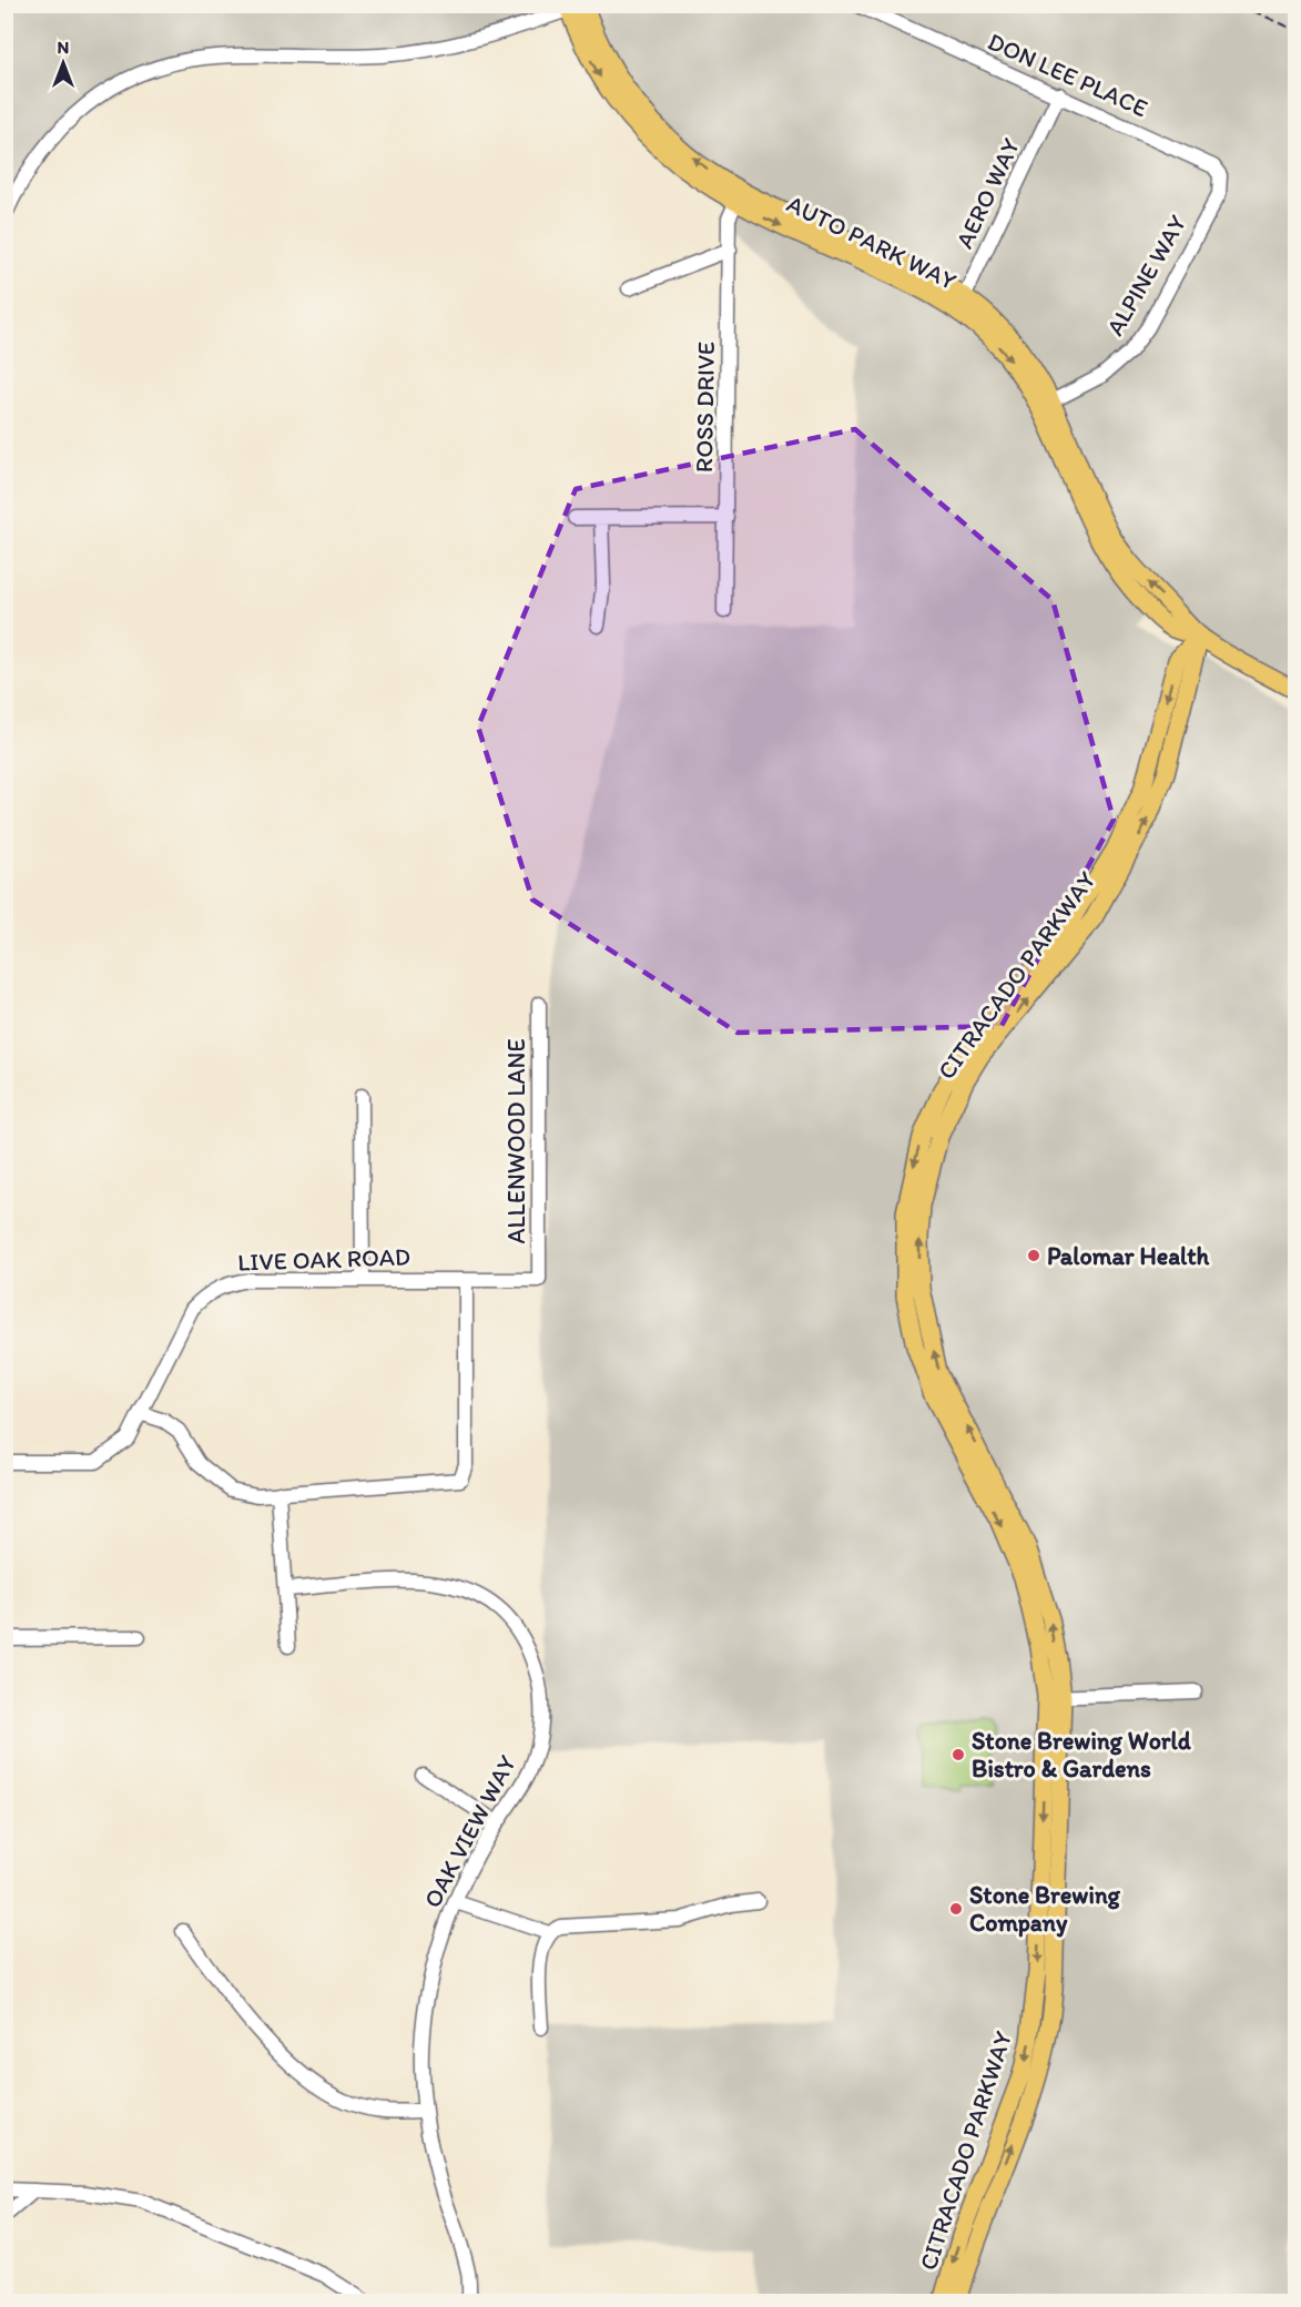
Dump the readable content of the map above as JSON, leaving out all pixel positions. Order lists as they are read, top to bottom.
{
  "streets": {
    "main road": ["AUTO PARK WAY", "CITRACADO PARKWAY"],
    "street": [
      "DON LEE PLACE",
      "AERO WAY",
      "ALPINE WAY",
      "ROSS DRIVE",
      "ALLENWOOD LANE",
      "LIVE OAK ROAD",
      "OAK VIEW WAY"
    ]
  },
  "crossings": [
    ["DON LEE PLACE", "AERO WAY"],
    ["DON LEE PLACE", "ALPINE WAY"],
    ["AERO WAY", "AUTO PARK WAY"],
    ["AUTO PARK WAY", "ALPINE WAY"],
    ["AUTO PARK WAY", "ROSS DRIVE"],
    ["AUTO PARK WAY", "CITRACADO PARKWAY"],
    ["ALLENWOOD LANE", "LIVE OAK ROAD"]
  ],
  "places": ["Palomar Health", "Stone Brewing World Bistro & Gardens", "Stone Brewing Company"],
  "north": "top"
}
